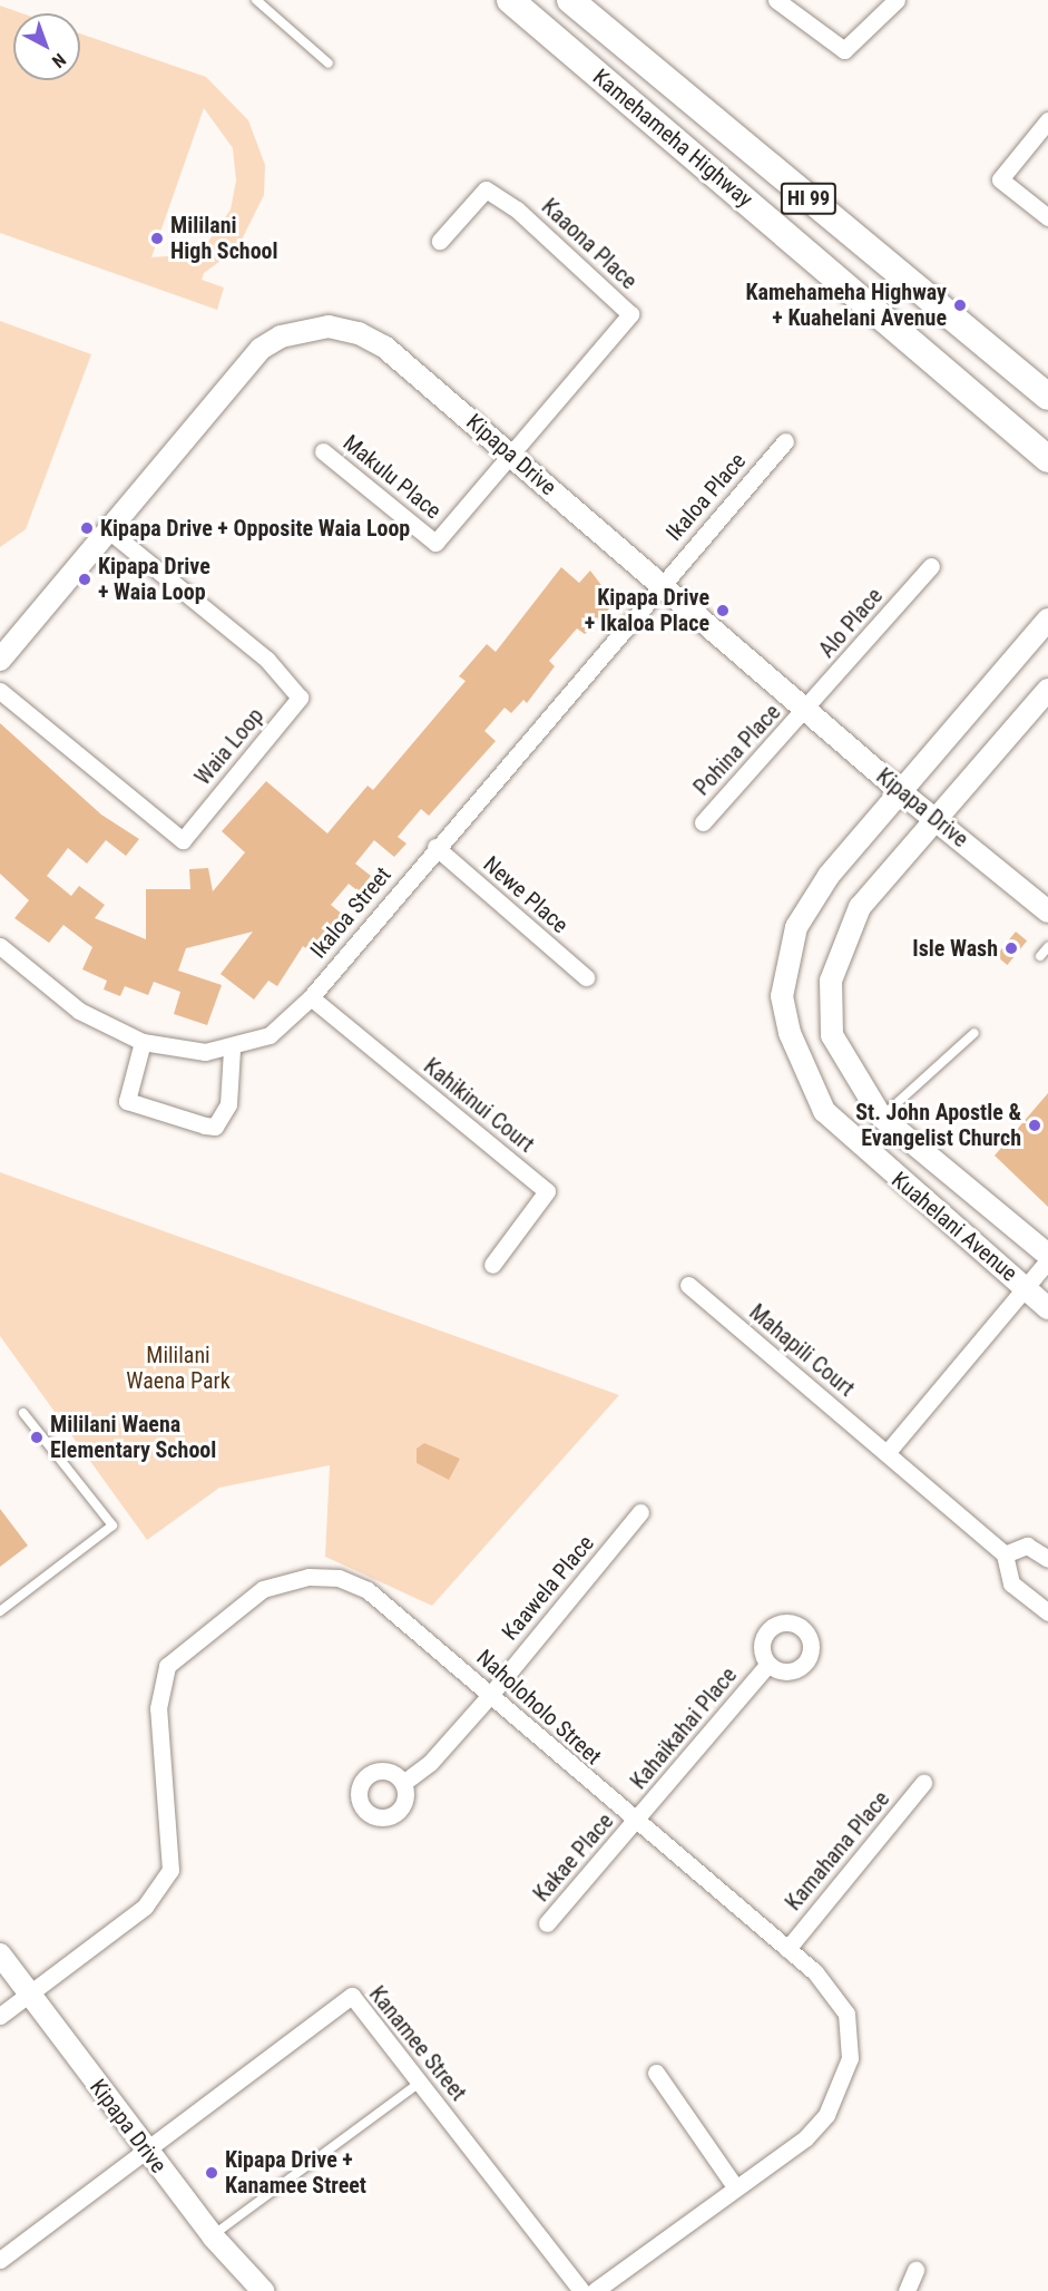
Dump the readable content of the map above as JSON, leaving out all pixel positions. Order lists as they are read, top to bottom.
{
  "streets": {
    "main road": ["Kamehameha Highway", "HI 99"],
    "street": [
      "Kaaona Place",
      "Kipapa Drive",
      "Makulu Place",
      "Ikaloa Place",
      "Alo Place",
      "Waia Loop",
      "Pohina Place",
      "Newe Place",
      "Ikaloa Street",
      "Kahikinui Court",
      "Kuahelani Avenue",
      "Mahapili Court",
      "Kaawela Place",
      "Naholoholo Street",
      "Kahaikahai Place",
      "Kamahana Place",
      "Kakae Place",
      "Kanamee Street"
    ]
  },
  "crossings": [
    ["Kaaona Place", "Kipapa Drive"],
    ["Kaaona Place", "Makulu Place"],
    ["Kipapa Drive", "Makulu Place"],
    ["Kipapa Drive", "Ikaloa Place"],
    ["Kipapa Drive", "Alo Place"],
    ["Kipapa Drive", "Waia Loop"],
    ["Kipapa Drive", "Pohina Place"],
    ["Kipapa Drive", "Ikaloa Street"],
    ["Kipapa Drive", "Kuahelani Avenue"],
    ["Kipapa Drive", "Naholoholo Street"],
    ["Kipapa Drive", "Kanamee Street"],
    ["Ikaloa Place", "Ikaloa Street"],
    ["Alo Place", "Pohina Place"],
    ["Newe Place", "Ikaloa Street"],
    ["Ikaloa Street", "Kahikinui Court"],
    ["Kaawela Place", "Naholoholo Street"],
    ["Naholoholo Street", "Kahaikahai Place"],
    ["Naholoholo Street", "Kamahana Place"],
    ["Naholoholo Street", "Kakae Place"],
    ["Kahaikahai Place", "Kakae Place"]
  ],
  "parks": ["Mililani Waena Park"],
  "places": [
    "Mililani High School",
    "Kamehameha Highway + Kuahelani Avenue",
    "Kipapa Drive + Opposite Waia Loop",
    "Kipapa Drive + Waia Loop",
    "Kipapa Drive + Ikaloa Place",
    "Isle Wash",
    "St. John Apostle & Evangelist Church",
    "Mililani Waena Elementary School",
    "Kipapa Drive + Kanamee Street"
  ],
  "north": "bottom right"
}
